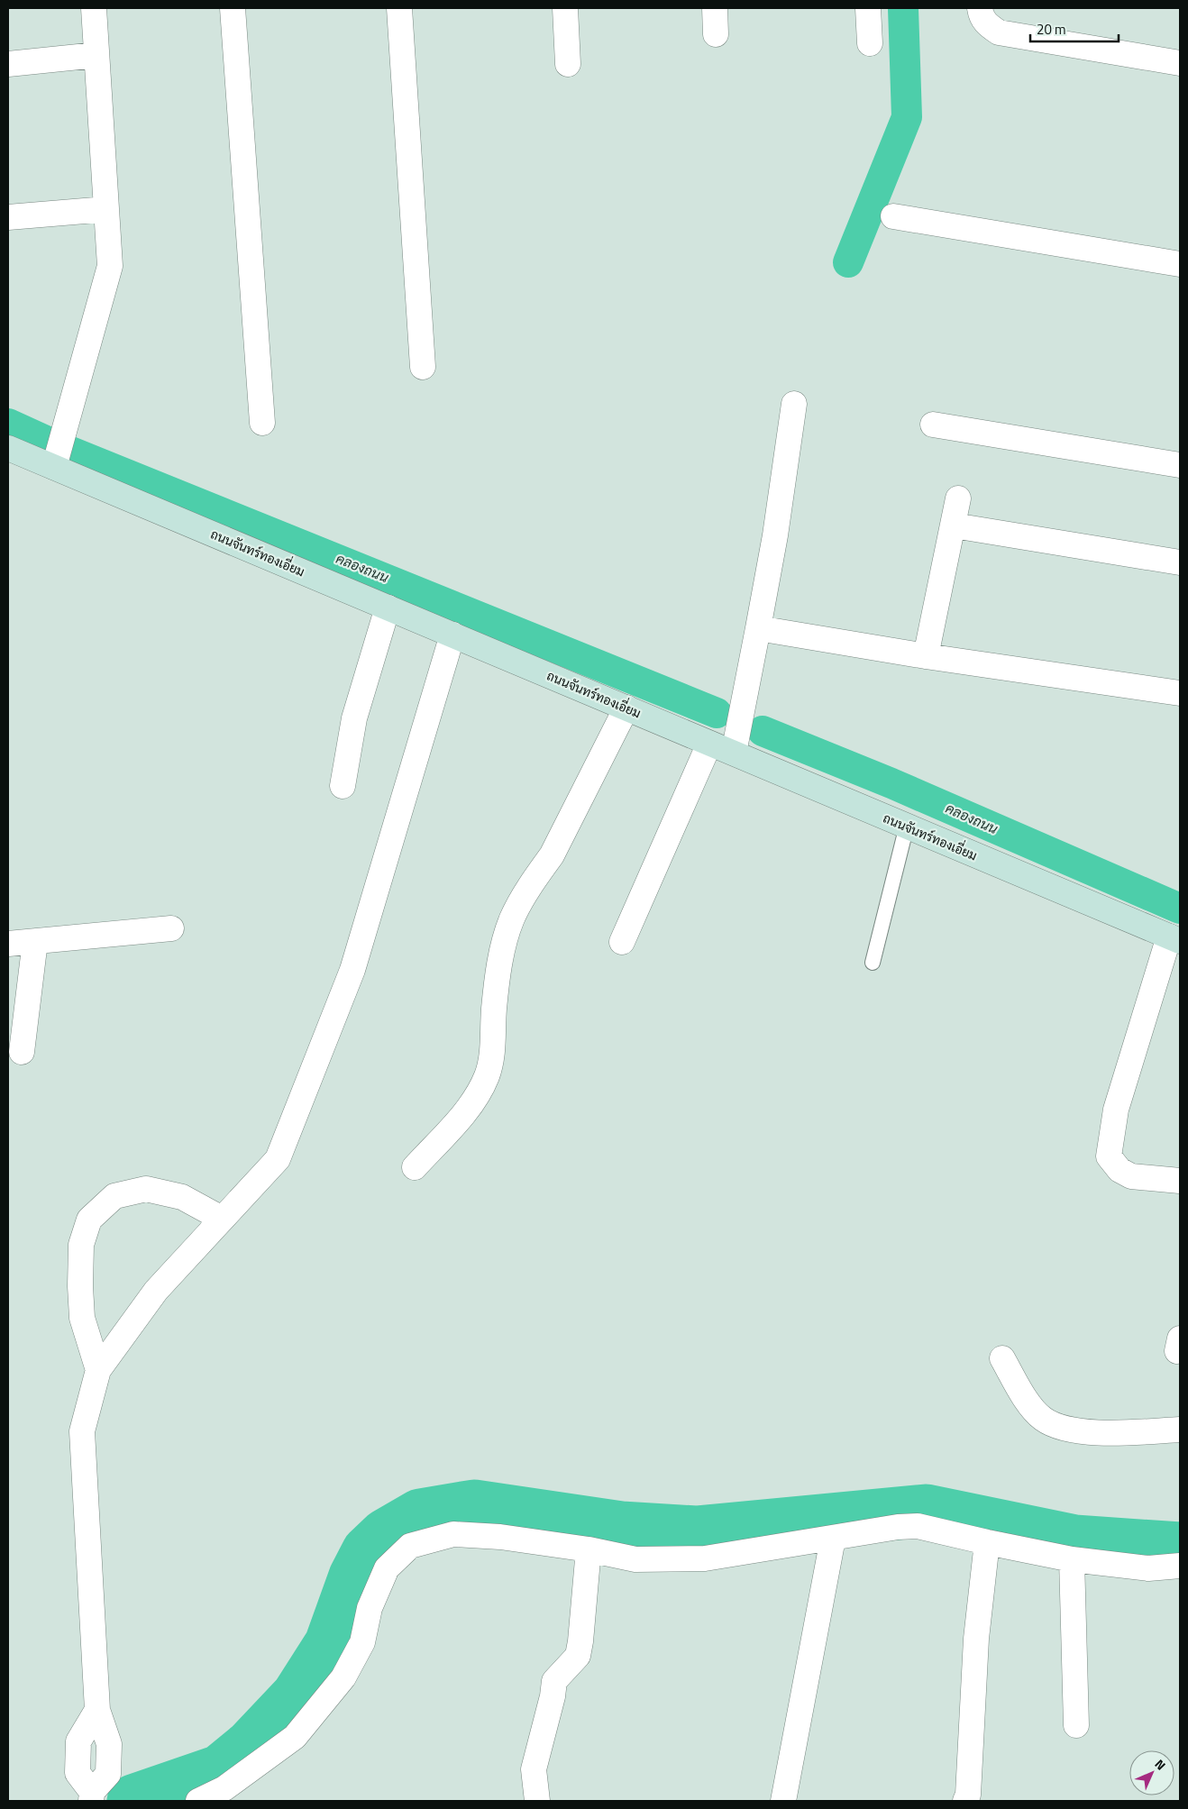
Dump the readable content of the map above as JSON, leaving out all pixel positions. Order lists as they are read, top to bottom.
{
  "streets": {
    "street": ["ถนนจันทร์ทองเอี่ยม"]
  },
  "water": ["คลองถนน"],
  "scale_bar": "20 m",
  "north": "top right"
}
